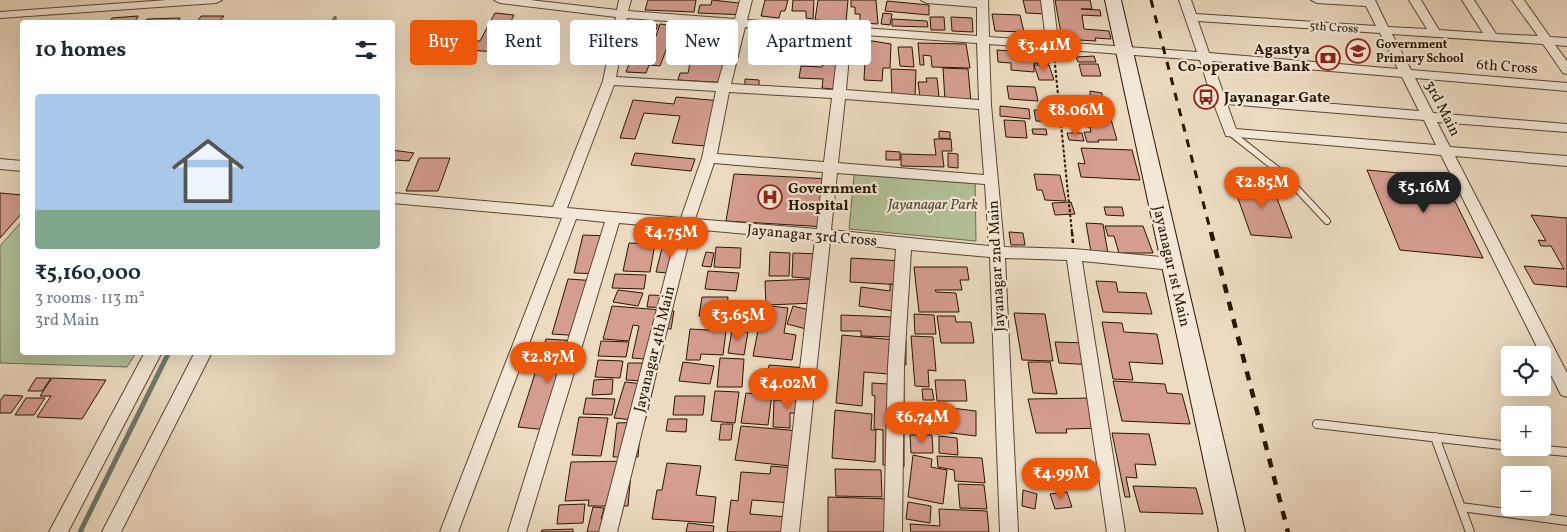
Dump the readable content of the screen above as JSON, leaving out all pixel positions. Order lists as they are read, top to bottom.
{
  "streets": {
    "street": [
      "5th Cross",
      "6th Cross",
      "3rd Main",
      "Jayanagar 3rd Cross",
      "Jayanagar 2nd Main",
      "Jayanagar 1st Main",
      "Jayanagar 4th Main"
    ]
  },
  "crossings": [
    ["5th Cross", "3rd Main"],
    ["6th Cross", "3rd Main"],
    ["6th Cross", "Jayanagar 2nd Main"],
    ["6th Cross", "Jayanagar 1st Main"],
    ["6th Cross", "Jayanagar 4th Main"],
    ["Jayanagar 3rd Cross", "Jayanagar 2nd Main"],
    ["Jayanagar 3rd Cross", "Jayanagar 1st Main"],
    ["Jayanagar 3rd Cross", "Jayanagar 4th Main"]
  ],
  "parks": ["Jayanagar Park"],
  "places": {
    "school or university": ["Government Primary School"],
    "bank": ["Agastya Co-operative Bank"],
    "bus stop": ["Jayanagar Gate"],
    "hospital": ["Government Hospital"]
  },
  "page": {
    "chip": [
      "Buy",
      "Rent",
      "Filters",
      "New",
      "Apartment"
    ],
    "heading": "10 homes",
    "price": [
      "₹3.41M",
      "₹8.06M",
      "₹2.85M",
      "₹5.16M",
      "₹4.75M",
      "₹3.65M",
      "₹2.87M",
      "₹4.02M",
      "₹6.74M",
      "₹4.99M"
    ],
    "list": [
      {
        "name": "₹5,160,000",
        "note": "3 rooms · 113 m² · 3rd Main"
      }
    ],
    "map_buttons": ["+", "−"]
  }
}
